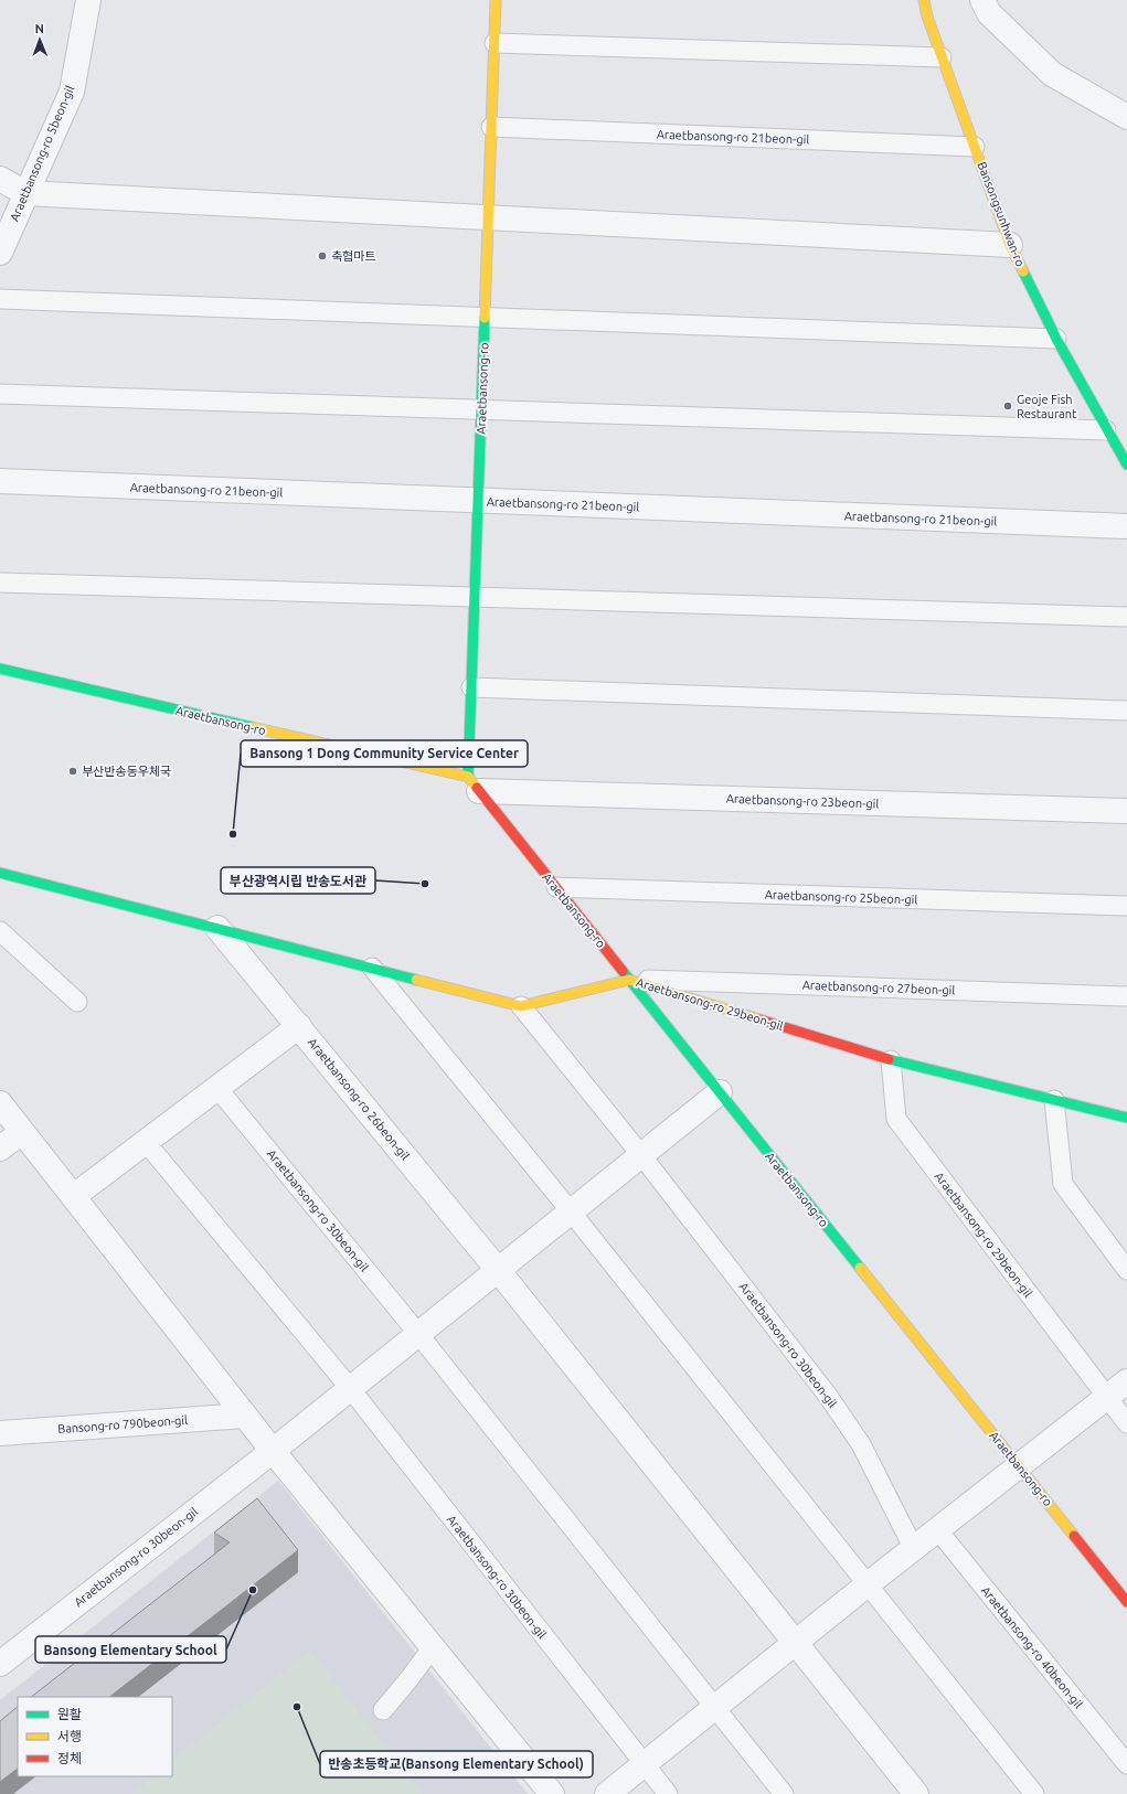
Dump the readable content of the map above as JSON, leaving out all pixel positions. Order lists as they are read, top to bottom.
{
  "streets": {
    "main road": ["Bansongsunhwan-ro", "Araetbansong-ro", "Araetbansong-ro 29beon-gil"],
    "street": [
      "Araetbansong-ro 21beon-gil",
      "Araetbansong-ro 5beon-gil",
      "Araetbansong-ro 23beon-gil",
      "Araetbansong-ro 26beon-gil",
      "Araetbansong-ro 30beon-gil",
      "Bansong-ro 790beon-gil"
    ],
    "lane": ["Araetbansong-ro 25beon-gil", "Araetbansong-ro 27beon-gil", "Araetbansong-ro 40beon-gil"]
  },
  "crossings": [
    ["Araetbansong-ro 21beon-gil", "Bansongsunhwan-ro"],
    ["Araetbansong-ro 21beon-gil", "Araetbansong-ro"],
    ["Araetbansong-ro", "Araetbansong-ro 23beon-gil"],
    ["Araetbansong-ro", "Araetbansong-ro 25beon-gil"],
    ["Araetbansong-ro", "Araetbansong-ro 27beon-gil"],
    ["Araetbansong-ro", "Araetbansong-ro 29beon-gil"],
    ["Araetbansong-ro", "Araetbansong-ro 30beon-gil"],
    ["Araetbansong-ro 27beon-gil", "Araetbansong-ro 29beon-gil"],
    ["Araetbansong-ro 26beon-gil", "Araetbansong-ro 30beon-gil"]
  ],
  "places": [
    "축협마트",
    "Geoje Fish Restaurant",
    "부산반송동우체국",
    "Bansong 1 Dong Community Service Center",
    "부산광역시립 반송도서관",
    "Bansong Elementary School",
    "반송초등학교(Bansong Elementary School)"
  ],
  "legend": ["원활", "서행", "정체"],
  "north": "top"
}
